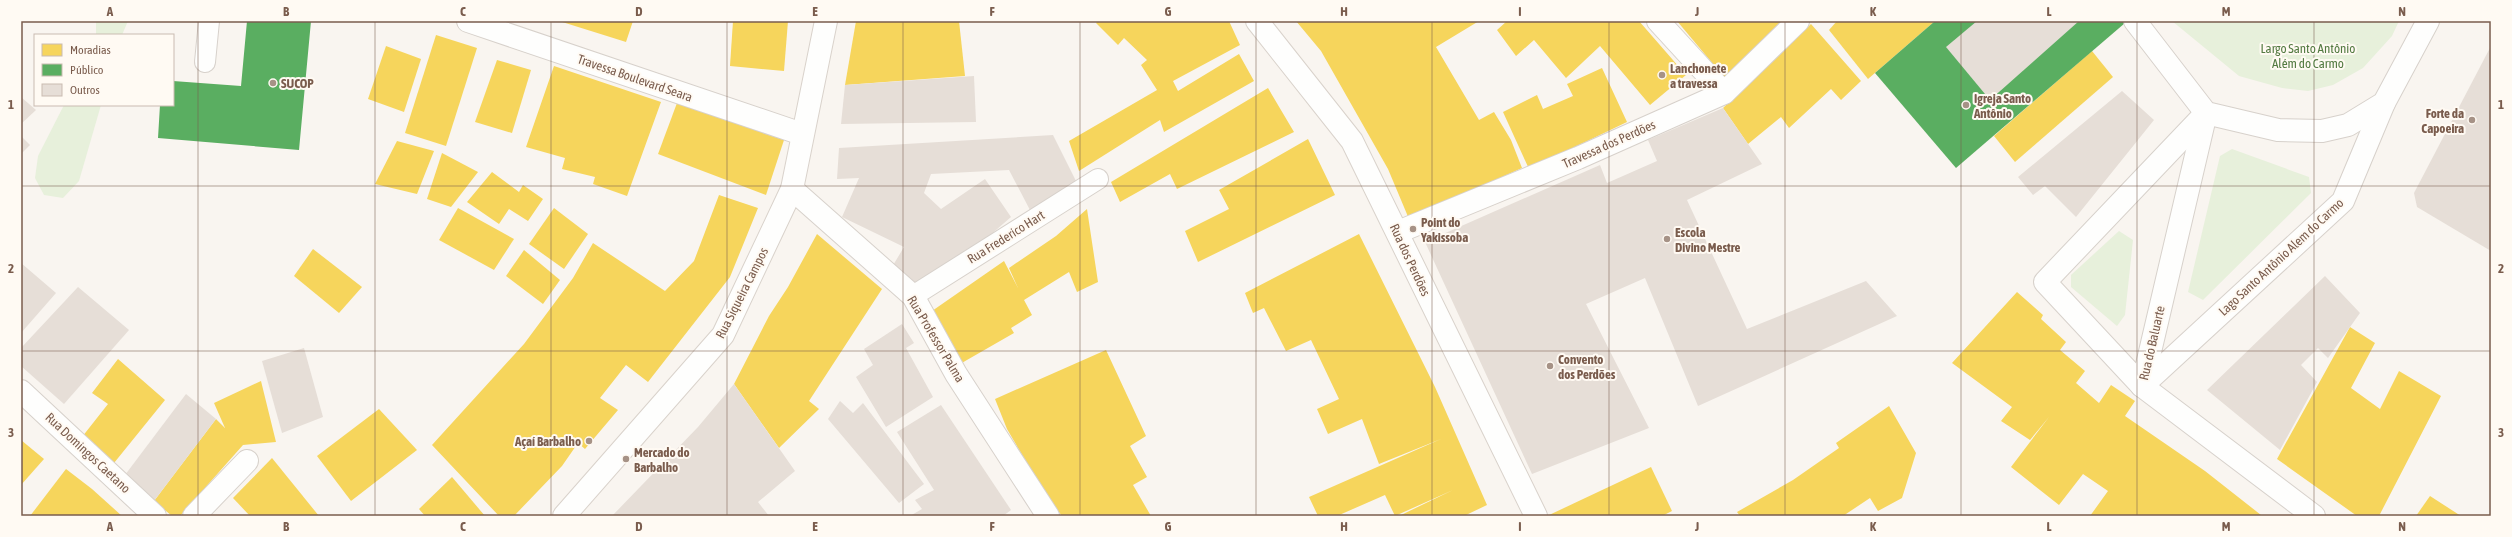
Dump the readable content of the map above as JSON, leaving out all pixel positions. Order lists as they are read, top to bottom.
{
  "streets": {
    "street": [
      "Travessa Boulevard Seara",
      "Travessa dos Perdões",
      "Lago Santo Antônio Alem do Carmo",
      "Rua dos Perdões",
      "Rua Siqueira Campos",
      "Rua Professor Palma",
      "Rua do Baluarte",
      "Rua Domingos Caetano"
    ],
    "lane": ["Rua Frederico Hart"]
  },
  "crossings": [
    ["Travessa Boulevard Seara", "Rua Siqueira Campos"],
    ["Travessa dos Perdões", "Rua dos Perdões"],
    ["Rua Frederico Hart", "Rua Professor Palma"],
    ["Lago Santo Antônio Alem do Carmo", "Rua do Baluarte"],
    ["Rua Siqueira Campos", "Rua Professor Palma"]
  ],
  "parks": ["Largo Santo Antônio Além do Carmo"],
  "places": [
    "Lanchonete a travessa",
    "SUCOP",
    "Igreja Santo Antônio",
    "Forte da Capoeira",
    "Point do Yakissoba",
    "Escola Divino Mestre",
    "Convento dos Perdões",
    "Açaí Barbalho",
    "Mercado do Barbalho"
  ],
  "legend": ["Moradias", "Público", "Outros"],
  "grid": {
    "columns": [
      "A",
      "B",
      "C",
      "D",
      "E",
      "F",
      "G",
      "H",
      "I",
      "J",
      "K",
      "L",
      "M",
      "N"
    ],
    "rows": ["1", "2", "3"]
  }
}
